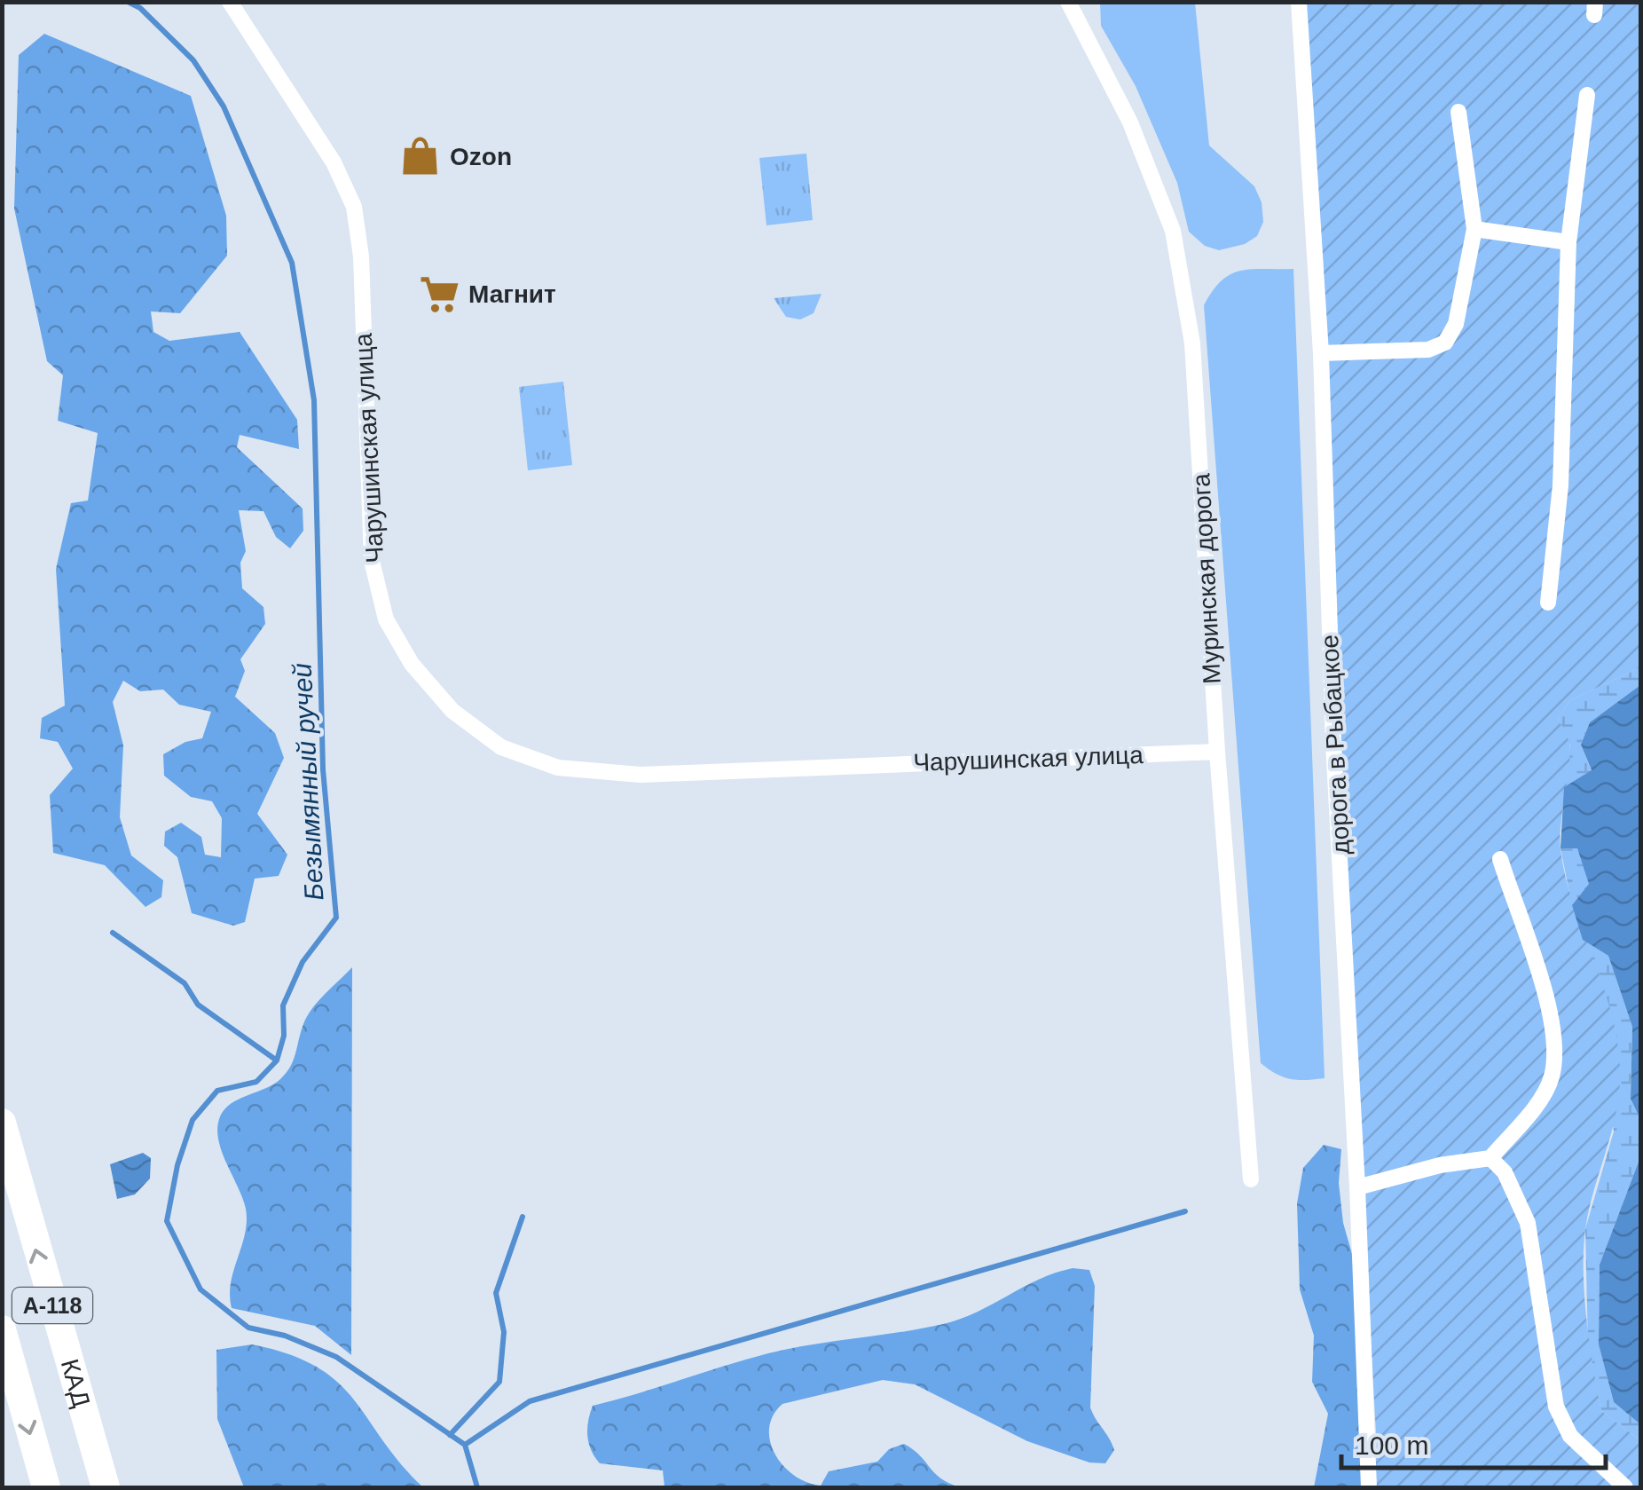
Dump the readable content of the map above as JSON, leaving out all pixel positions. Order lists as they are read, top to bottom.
{
  "streets": {
    "highway": ["А-118", "КАД"],
    "street": ["Чарушинская улица", "Муринская дорога", "дорога в Рыбацкое"]
  },
  "crossings": [
    ["Чарушинская улица", "Муринская дорога"]
  ],
  "water": ["Безымянный ручей"],
  "places": {
    "shop": ["Ozon"],
    "supermarket": ["Магнит"]
  },
  "scale_bar": "100 m"
}
